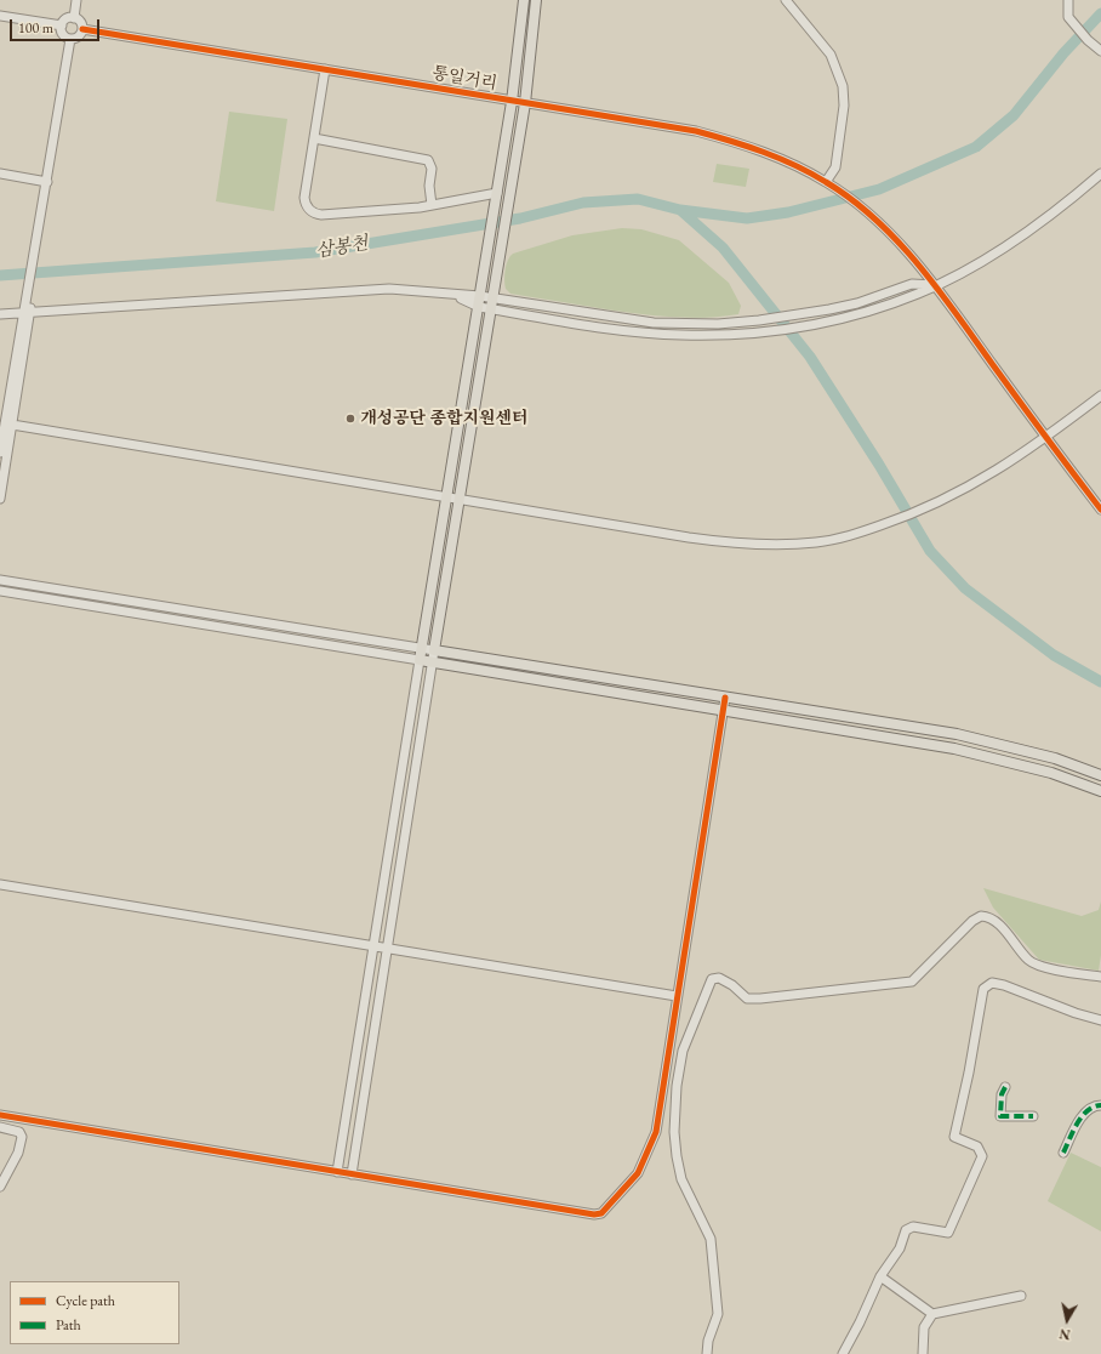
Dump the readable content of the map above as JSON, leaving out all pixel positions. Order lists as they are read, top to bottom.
{
  "streets": {
    "street": ["통일거리"]
  },
  "water": ["삼봉천"],
  "places": ["개성공단 종합지원센터"],
  "legend": ["Cycle path", "Path"],
  "scale_bar": "100 m",
  "north": "bottom"
}
